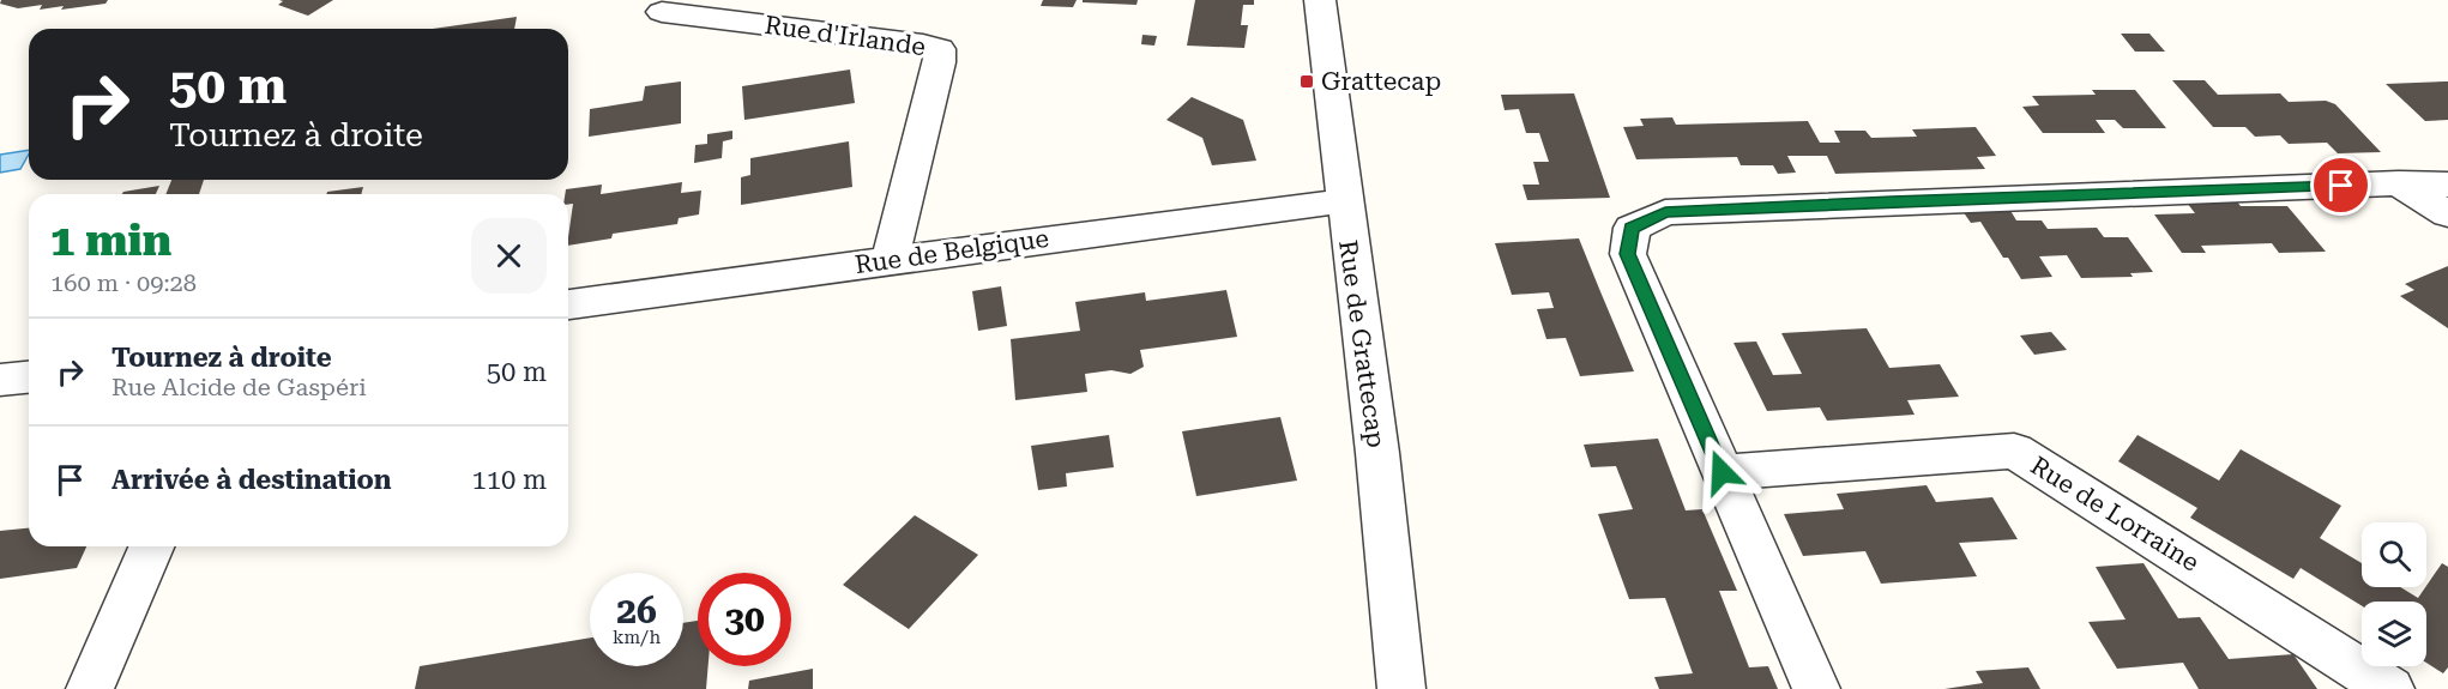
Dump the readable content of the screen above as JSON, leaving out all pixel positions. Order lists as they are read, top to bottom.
{
  "streets": {
    "street": [
      "Rue d'Irlande",
      "Rue de Belgique",
      "Rue de Grattecap",
      "Rue de Lorraine"
    ]
  },
  "crossings": [
    ["Rue d'Irlande", "Rue de Belgique"],
    ["Rue de Belgique", "Rue de Grattecap"]
  ],
  "places": {
    "transit": ["Grattecap"]
  },
  "page": {
    "turn": ["50 m", "Tournez à droite"],
    "heading": ["1 min", "160 m · 09:28"],
    "list": [
      {
        "name": "Tournez à droite",
        "note": "Rue Alcide de Gaspéri",
        "value": "50 m"
      },
      {
        "name": "Arrivée à destination",
        "value": "110 m"
      }
    ],
    "speed": "26 km/h",
    "limit": "30"
  }
}
